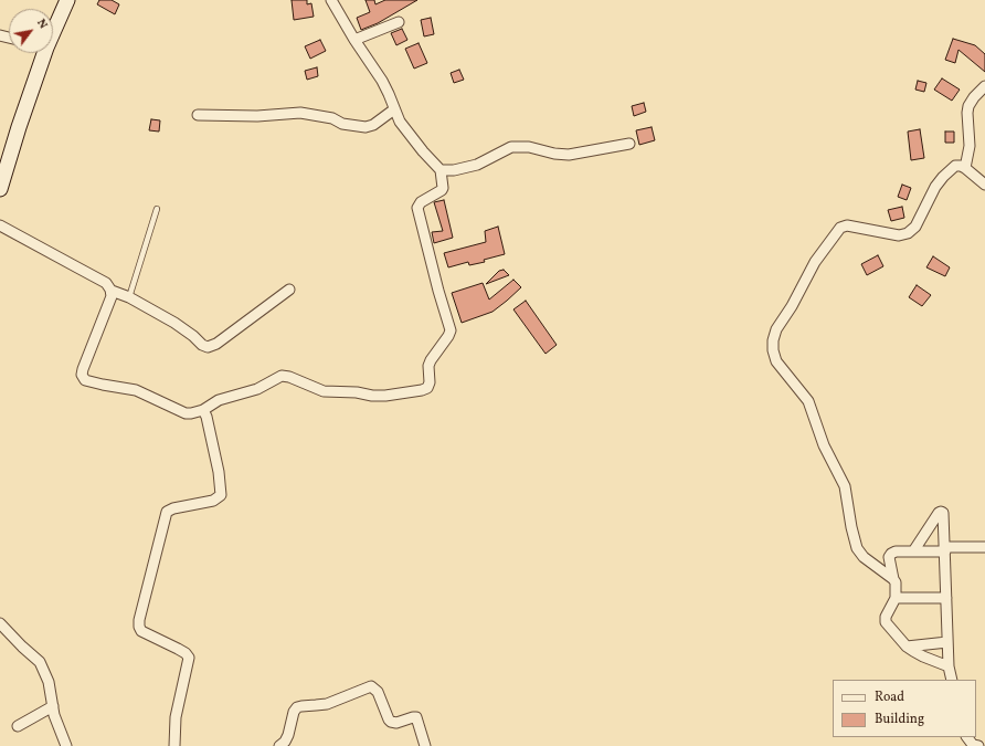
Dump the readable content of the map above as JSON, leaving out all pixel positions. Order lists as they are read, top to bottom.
{
  "legend": ["Road", "Building"],
  "north": "top right"
}
